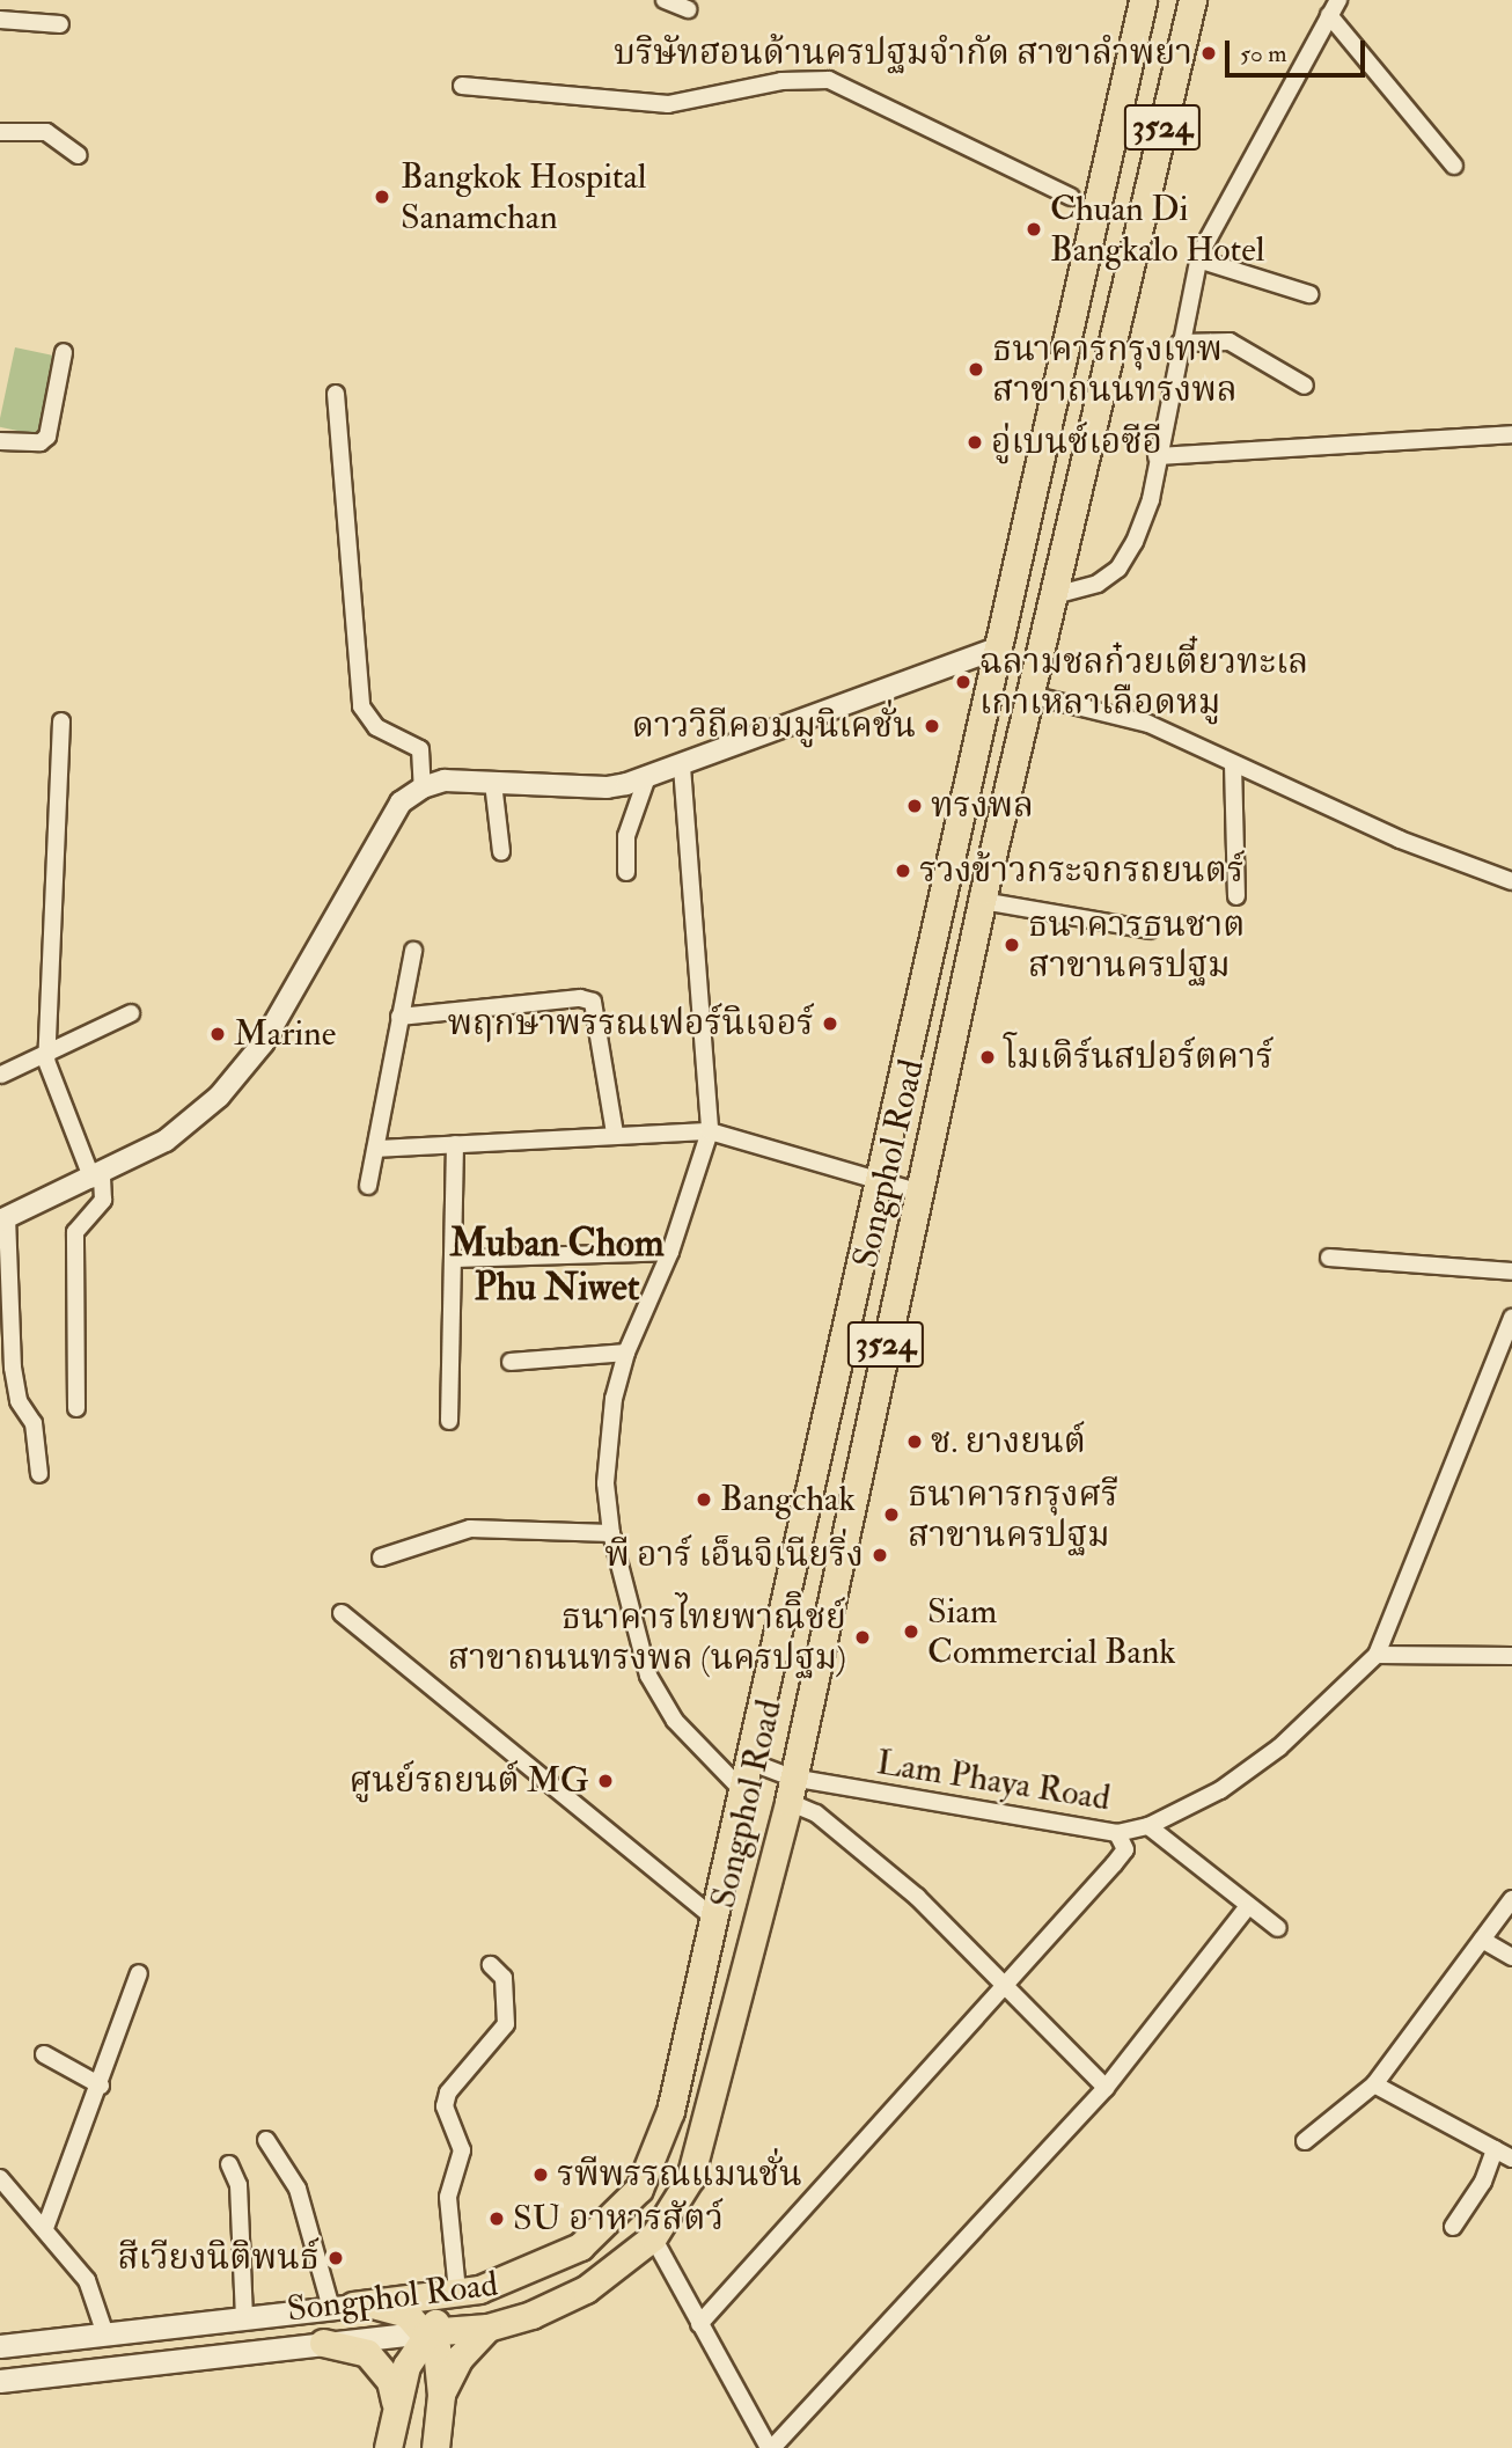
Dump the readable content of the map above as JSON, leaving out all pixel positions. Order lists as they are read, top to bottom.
{
  "streets": {
    "highway": ["3524", "Songphol Road"],
    "street": ["Lam Phaya Road"]
  },
  "crossings": [
    ["Songphol Road", "Lam Phaya Road"]
  ],
  "districts": ["Muban Chom Phu Niwet"],
  "places": [
    "บริษัทฮอนด้านครปฐมจำกัด สาขาลำพยา",
    "Bangkok Hospital Sanamchan",
    "Chuan Di Bangkalo Hotel",
    "ธนาคารกรุงเทพ สาขาถนนทรงพล",
    "อู่เบนซ์เอซีอี",
    "ฉลามชลก๋วยเตี๋ยวทะเล เกาเหลาเลือดหมู",
    "ดาววิถีคอมมูนิเคชั่น",
    "ทรงพล",
    "รวงข้าวกระจกรถยนตร์",
    "ธนาคารธนชาต สาขานครปฐม",
    "พฤกษาพรรณเฟอร์นิเจอร์",
    "Marine",
    "โมเดิร์นสปอร์ตคาร์",
    "ช. ยางยนต์",
    "Bangchak",
    "ธนาคารกรุงศรี สาขานครปฐม",
    "พี อาร์ เอ็นจิเนียริ่ง",
    "Siam Commercial Bank",
    "ธนาคารไทยพาณิิชย์ สาขาถนนทรงพล (นครปฐม)",
    "ศูนย์รถยนต์ MG",
    "รพีพรรณแมนชั่น",
    "SU อาหารสัตว์",
    "สีเวียงนิติพนธ์"
  ],
  "scale_bar": "50 m"
}
